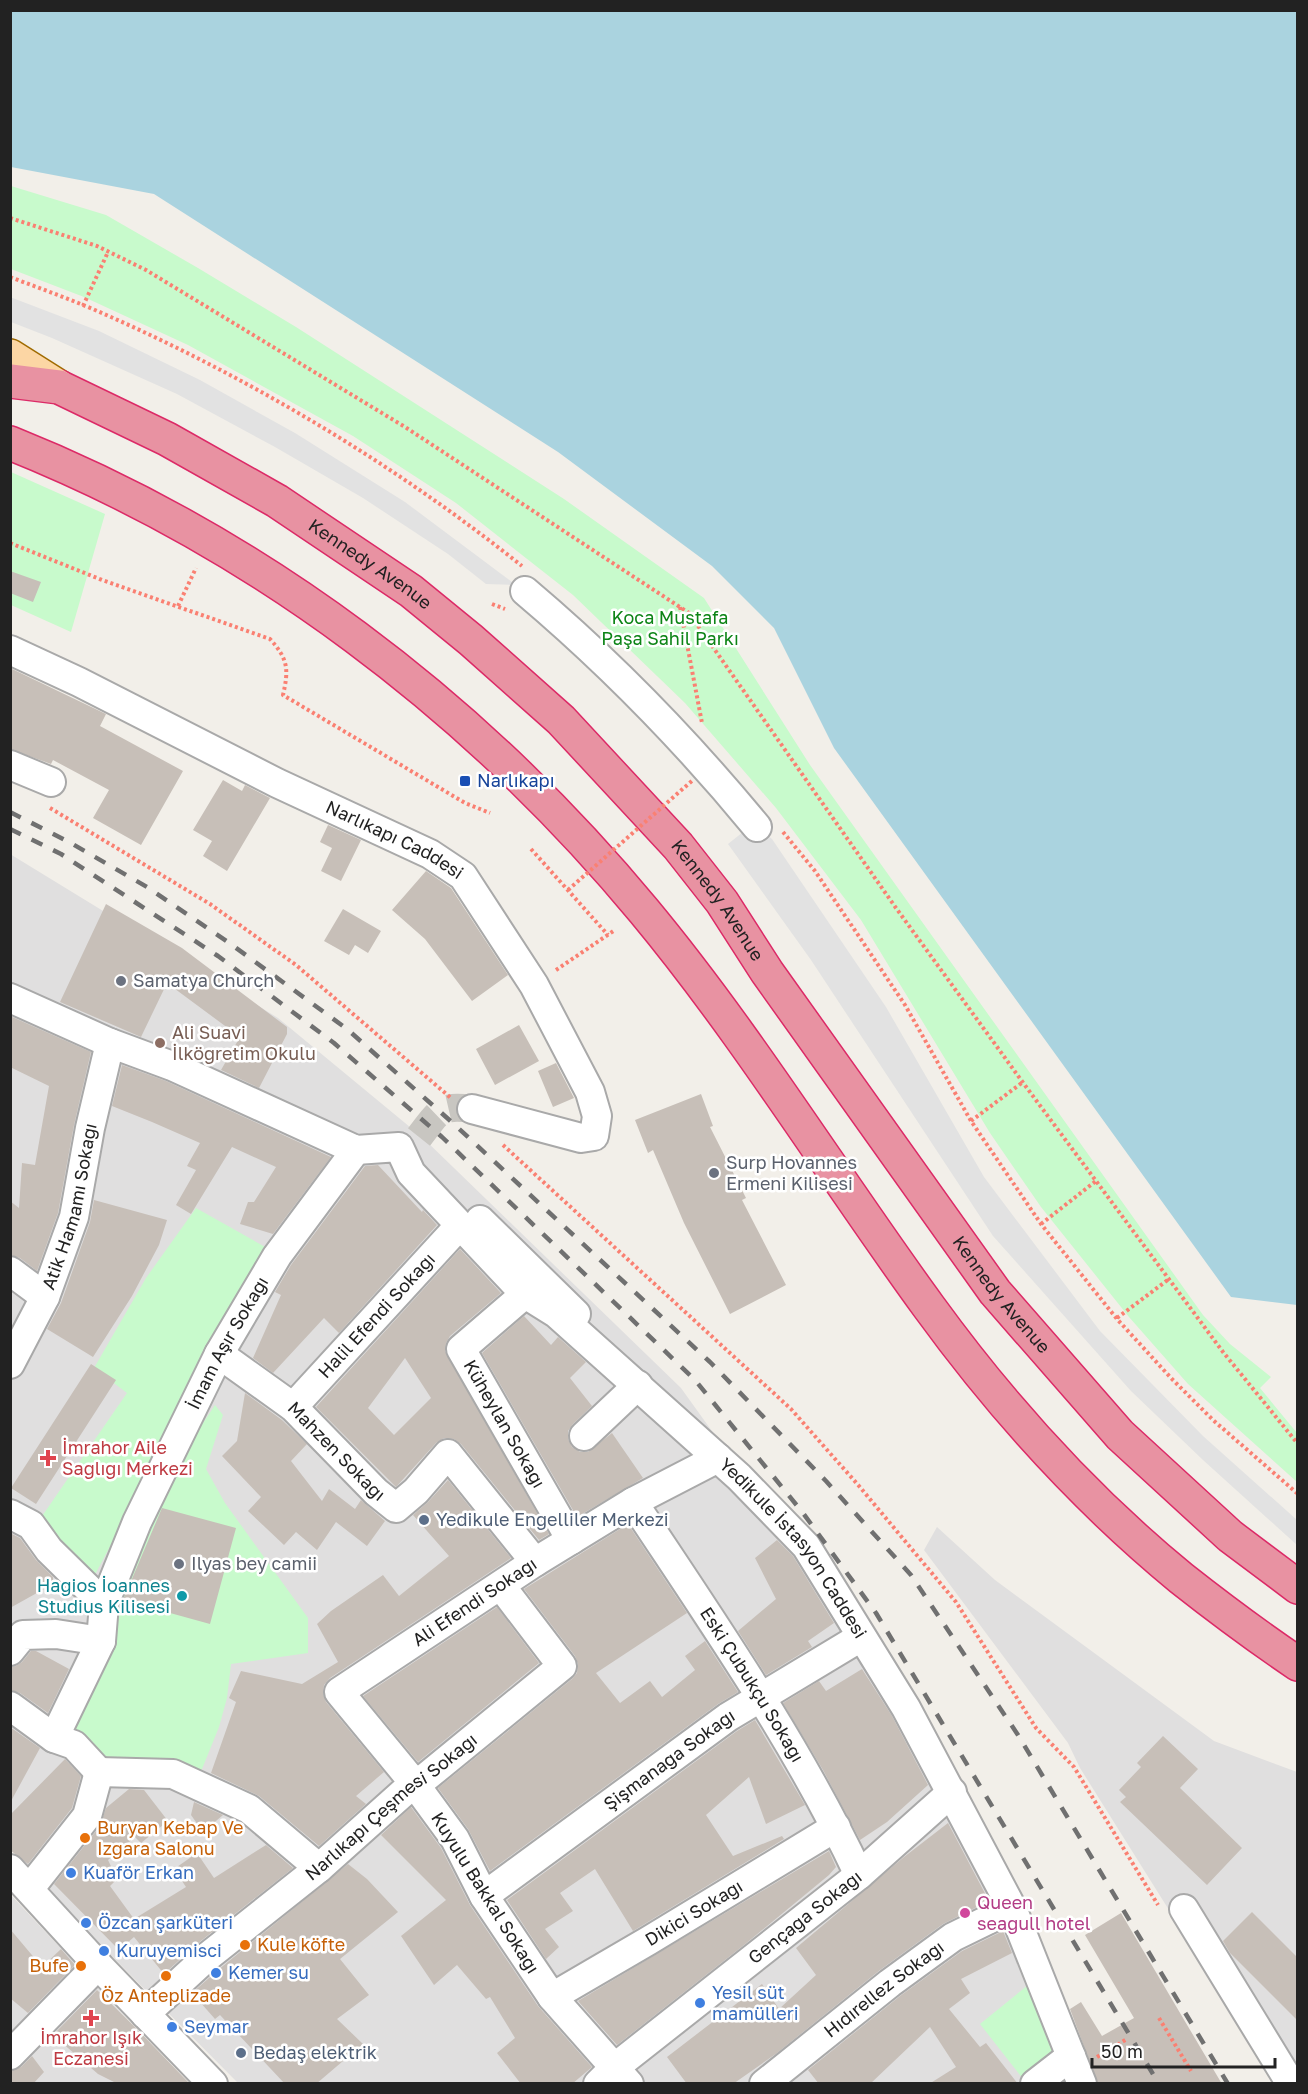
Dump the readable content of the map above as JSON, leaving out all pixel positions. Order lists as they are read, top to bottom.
{
  "streets": {
    "highway": ["Kennedy Avenue"],
    "street": [
      "Narlıkapı Caddesi",
      "Atik Hamamı Sokağı",
      "Halil Efendi Sokağı",
      "İmam Aşır Sokağı",
      "Küheylan Sokağı",
      "Mahzen Sokağı",
      "Yedikule İstasyon Caddesi",
      "Ali Efendi Sokağı",
      "Eski Çubukçu Sokağı",
      "Şişmanağa Sokağı",
      "Narlıkapı Çeşmesi Sokağı",
      "Kuyulu Bakkal Sokağı",
      "Dikici Sokağı",
      "Gençağa Sokağı",
      "Hıdırellez Sokağı"
    ]
  },
  "crossings": [
    ["Halil Efendi Sokağı", "Mahzen Sokağı"],
    ["Halil Efendi Sokağı", "Yedikule İstasyon Caddesi"],
    ["İmam Aşır Sokağı", "Mahzen Sokağı"],
    ["İmam Aşır Sokağı", "Yedikule İstasyon Caddesi"],
    ["Küheylan Sokağı", "Yedikule İstasyon Caddesi"],
    ["Küheylan Sokağı", "Ali Efendi Sokağı"],
    ["Mahzen Sokağı", "Ali Efendi Sokağı"],
    ["Yedikule İstasyon Caddesi", "Ali Efendi Sokağı"],
    ["Yedikule İstasyon Caddesi", "Şişmanağa Sokağı"],
    ["Yedikule İstasyon Caddesi", "Gençağa Sokağı"],
    ["Yedikule İstasyon Caddesi", "Hıdırellez Sokağı"],
    ["Ali Efendi Sokağı", "Eski Çubukçu Sokağı"],
    ["Ali Efendi Sokağı", "Narlıkapı Çeşmesi Sokağı"],
    ["Ali Efendi Sokağı", "Kuyulu Bakkal Sokağı"],
    ["Eski Çubukçu Sokağı", "Şişmanağa Sokağı"],
    ["Eski Çubukçu Sokağı", "Dikici Sokağı"],
    ["Eski Çubukçu Sokağı", "Gençağa Sokağı"],
    ["Şişmanağa Sokağı", "Kuyulu Bakkal Sokağı"],
    ["Narlıkapı Çeşmesi Sokağı", "Kuyulu Bakkal Sokağı"],
    ["Kuyulu Bakkal Sokağı", "Dikici Sokağı"],
    ["Kuyulu Bakkal Sokağı", "Gençağa Sokağı"]
  ],
  "parks": ["Koca Mustafa Paşa Sahil Parkı"],
  "places": {
    "transit": ["Narlıkapı"],
    "other": [
      "Samatya Church",
      "Ali Suavi İlköğretim Okulu",
      "Surp Hovannes Ermeni Kilisesi",
      "Yedikule Engelliler Merkezi",
      "Ilyas bey camii",
      "Hagios İoannes Studius Kilisesi",
      "Buryan Kebap Ve Izgara Salonu",
      "Kuaför Erkan",
      "Queen seagull hotel",
      "Özcan şarküteri",
      "Kule köfte",
      "Kuruyemisci",
      "Bufe",
      "Kemer su",
      "Öz Anteplizade",
      "Yesil süt mamülleri",
      "Seymar",
      "Bedaş elektrik"
    ],
    "health": ["İmrahor Aile Sağlığı Merkezi", "İmrahor Işık Eczanesi"]
  },
  "scale_bar": "50 m"
}
